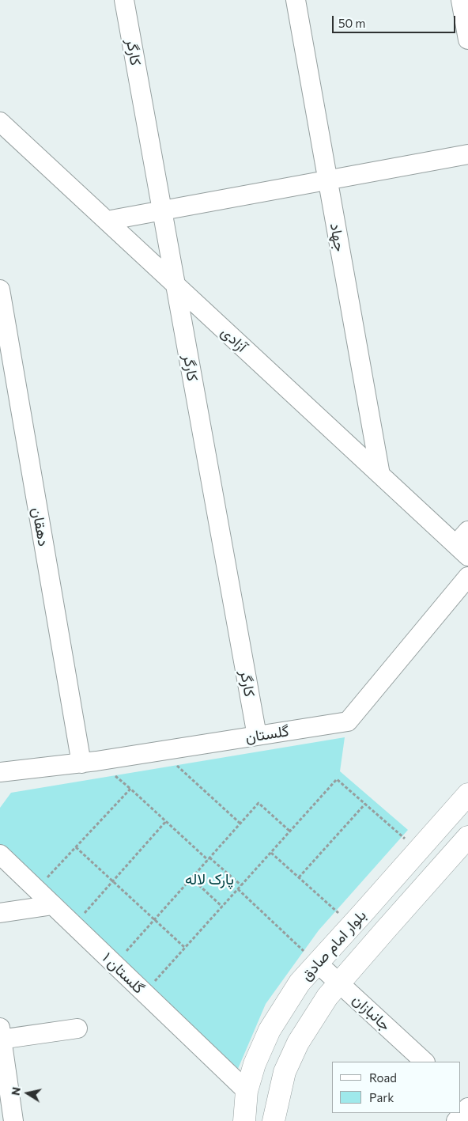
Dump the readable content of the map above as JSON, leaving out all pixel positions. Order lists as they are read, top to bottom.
{
  "streets": {
    "street": [
      "کارگر",
      "جهاد",
      "آزادی",
      "دهقان",
      "گلستان",
      "بلوار امام صادق",
      "گلستان ۱",
      "جانبازان"
    ]
  },
  "crossings": [
    ["کارگر", "آزادی"],
    ["کارگر", "گلستان"],
    ["جهاد", "آزادی"],
    ["دهقان", "گلستان"],
    ["بلوار امام صادق", "گلستان ۱"],
    ["بلوار امام صادق", "جانبازان"]
  ],
  "parks": ["پارک لاله"],
  "legend": ["Road", "Park"],
  "scale_bar": "50 m",
  "north": "left"
}
